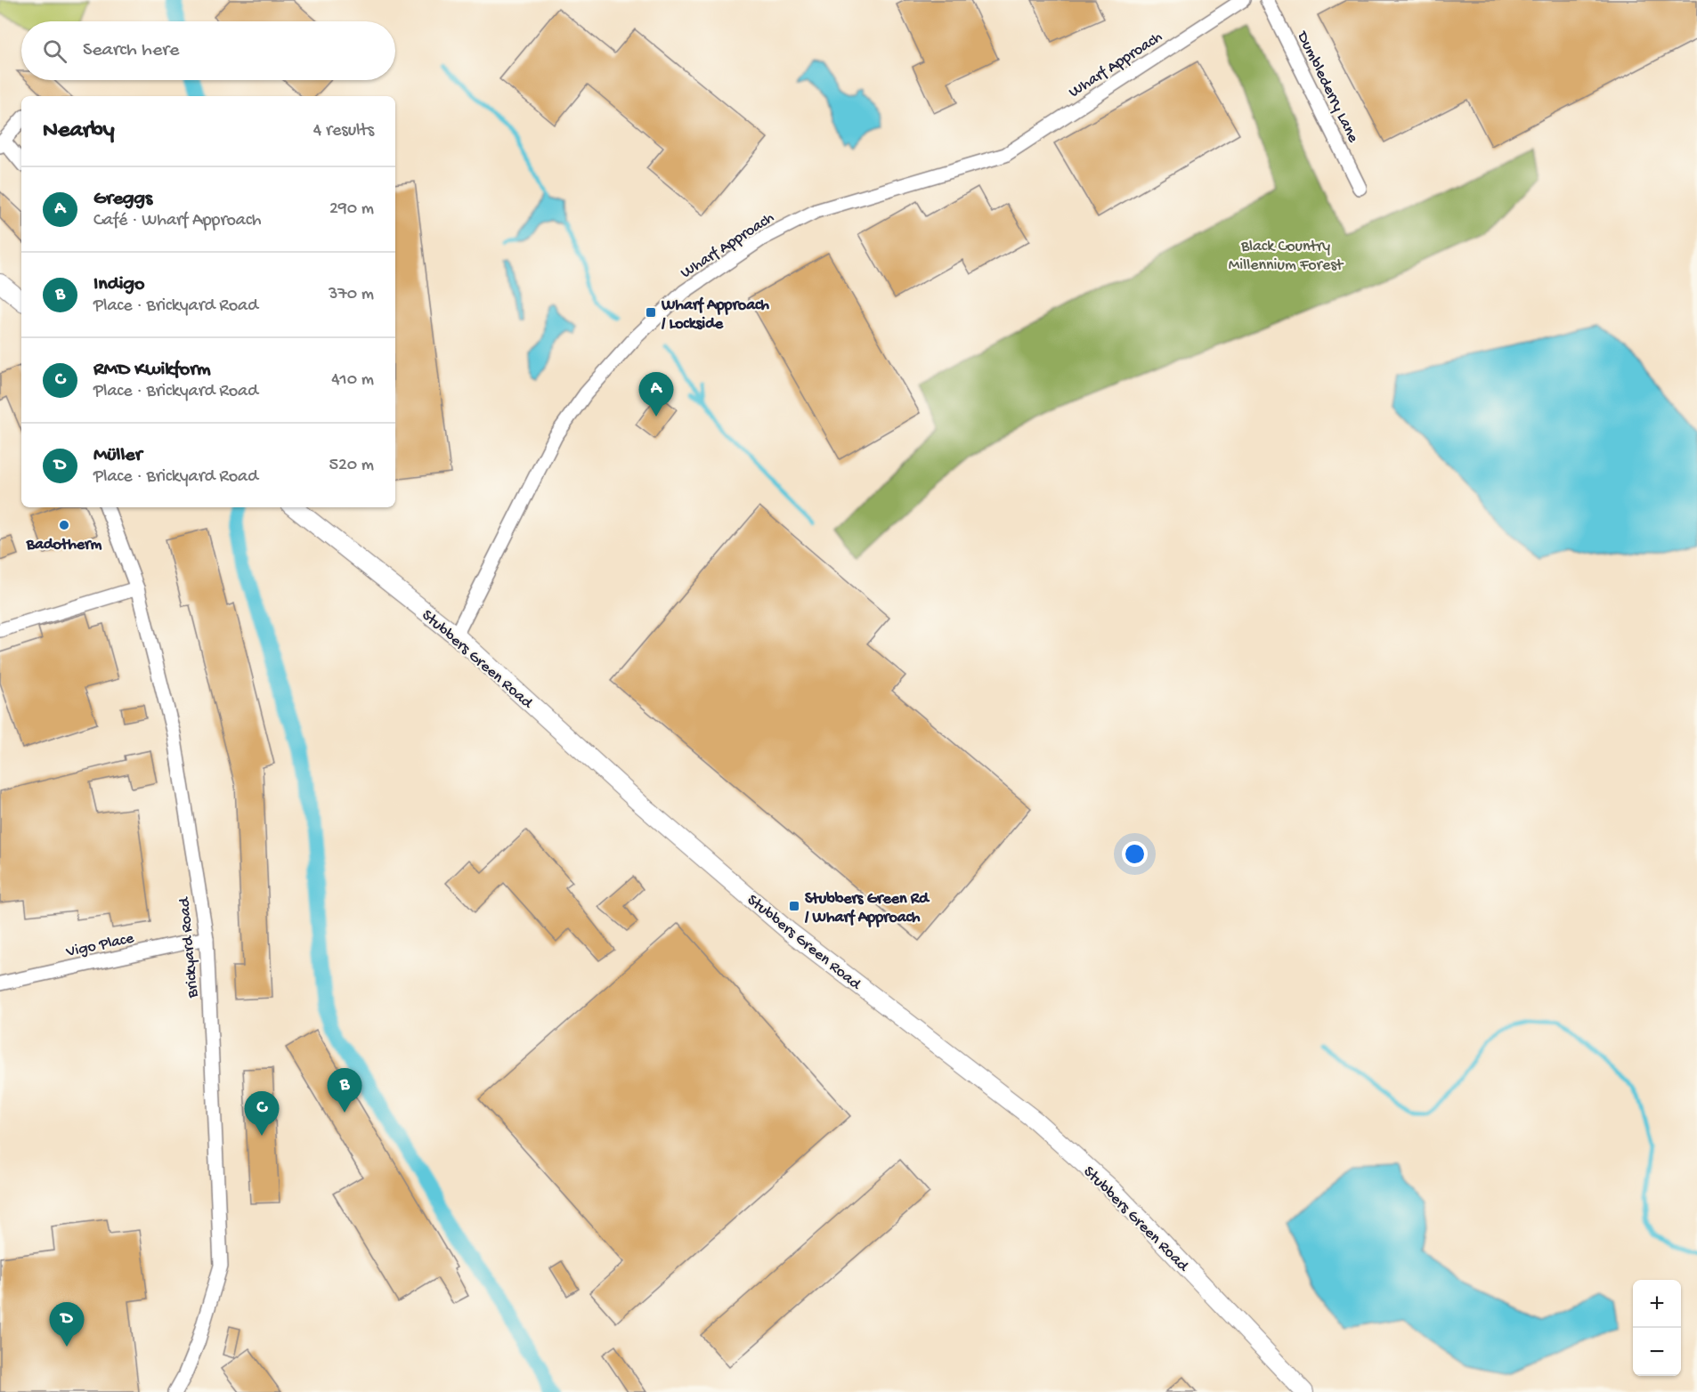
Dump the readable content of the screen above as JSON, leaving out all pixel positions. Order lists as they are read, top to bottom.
{
  "streets": {
    "street": [
      "Wharf Approach",
      "Dumblederry Lane",
      "Stubbers Green Road",
      "Vigo Place",
      "Brickyard Road"
    ]
  },
  "crossings": [
    ["Wharf Approach", "Stubbers Green Road"],
    ["Vigo Place", "Brickyard Road"]
  ],
  "parks": ["Black Country Millennium Forest"],
  "places": {
    "transit": ["Wharf Approach / Lockside", "Stubbers Green Rd / Wharf Approach"],
    "other": ["Badotherm"]
  },
  "page": {
    "search": "Search here",
    "heading": ["Nearby", "4 results"],
    "list": [
      {
        "mark": "A",
        "name": "Greggs",
        "note": "Café · Wharf Approach",
        "value": "290 m"
      },
      {
        "mark": "B",
        "name": "Indigo",
        "note": "Place · Brickyard Road",
        "value": "370 m"
      },
      {
        "mark": "C",
        "name": "RMD Kwikform",
        "note": "Place · Brickyard Road",
        "value": "410 m"
      },
      {
        "mark": "D",
        "name": "Müller",
        "note": "Place · Brickyard Road",
        "value": "520 m"
      }
    ],
    "pins": [
      "A",
      "B",
      "C",
      "D"
    ],
    "map_buttons": ["+", "−"]
  }
}
